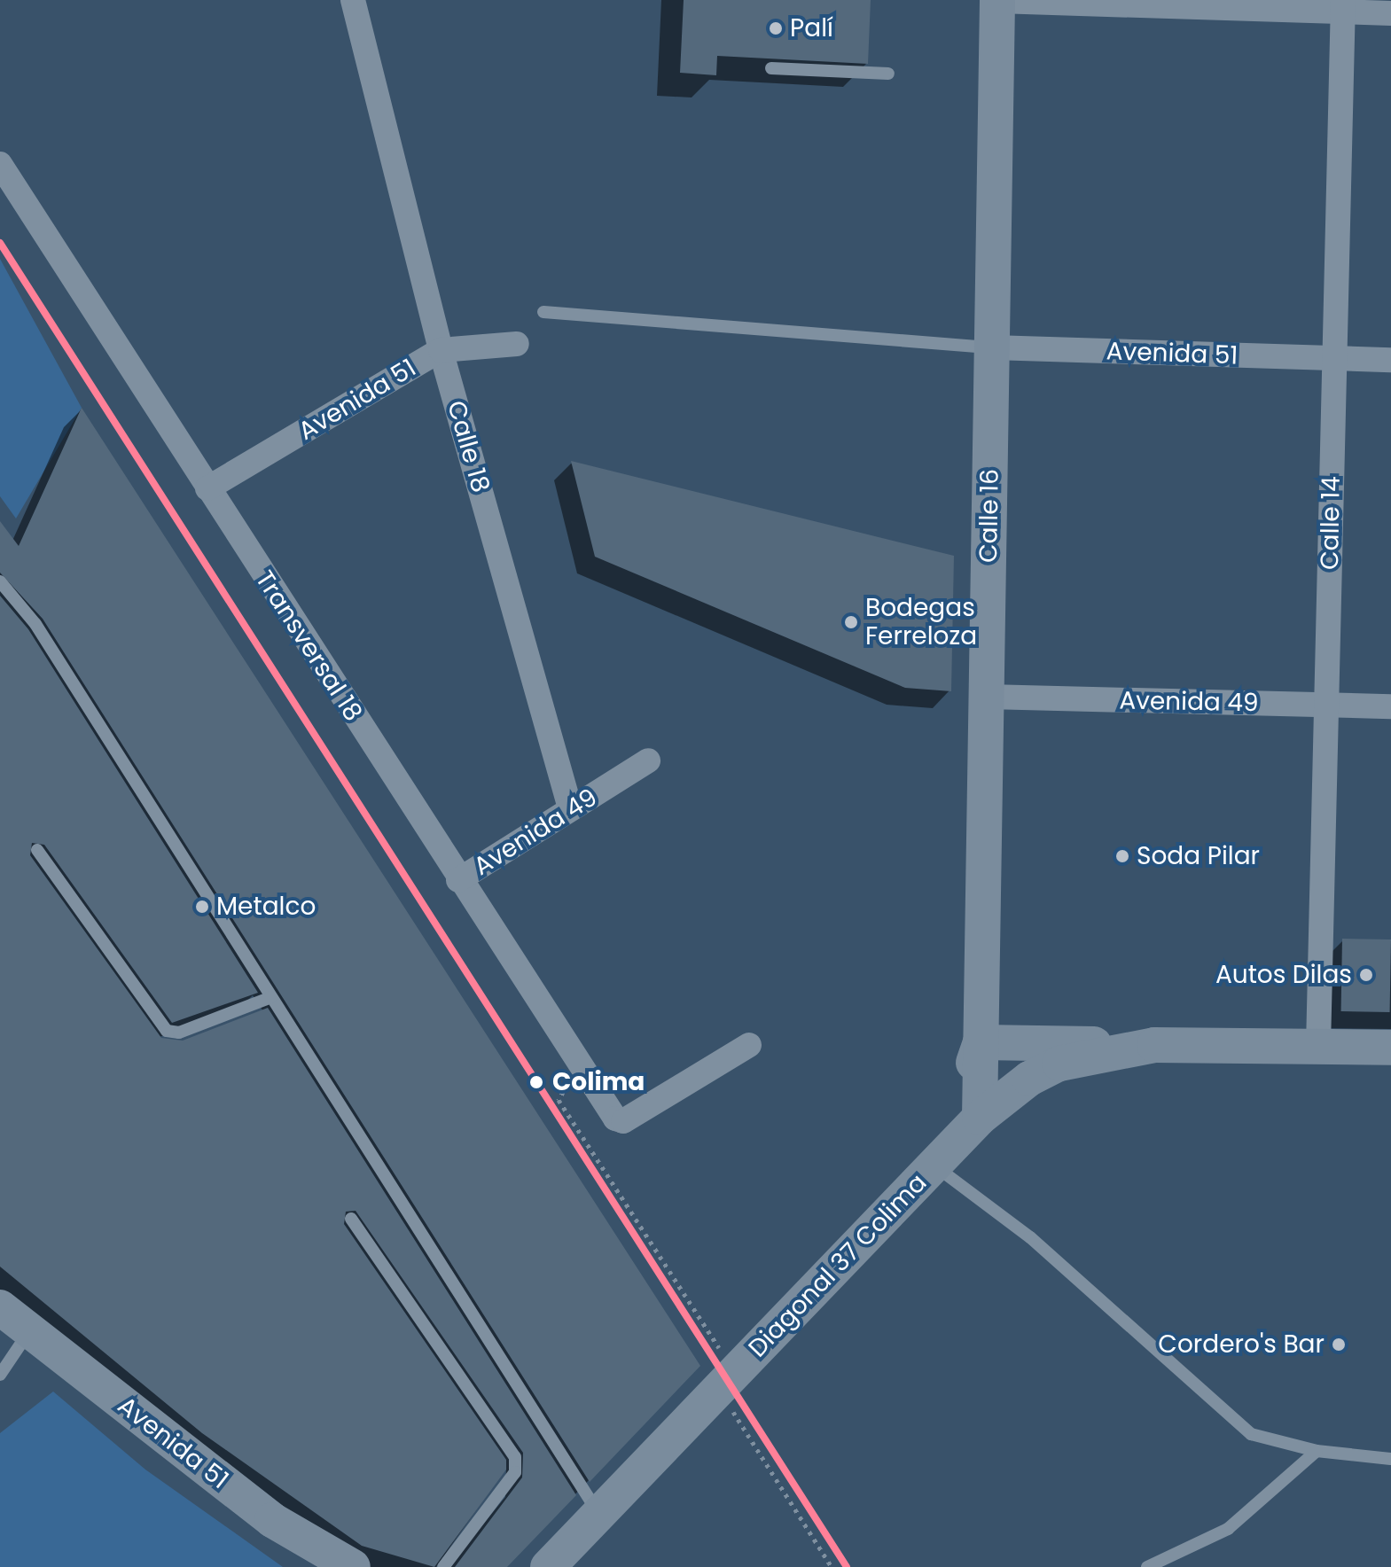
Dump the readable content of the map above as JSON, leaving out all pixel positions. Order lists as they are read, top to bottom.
{
  "streets": {
    "street": [
      "Avenida 51",
      "Calle 18",
      "Calle 16",
      "Calle 14",
      "Transversal 18",
      "Avenida 49",
      "Diagonal 37 Colima"
    ]
  },
  "crossings": [
    ["Avenida 51", "Calle 18"],
    ["Avenida 51", "Calle 16"],
    ["Avenida 51", "Calle 14"],
    ["Avenida 51", "Transversal 18"],
    ["Calle 18", "Avenida 49"],
    ["Calle 16", "Avenida 49"],
    ["Calle 16", "Diagonal 37 Colima"],
    ["Calle 14", "Avenida 49"],
    ["Transversal 18", "Avenida 49"]
  ],
  "places": [
    "Palí",
    "Bodegas Ferreloza",
    "Soda Pilar",
    "Metalco",
    "Autos Dilas",
    "Colima",
    "Cordero's Bar"
  ]
}
